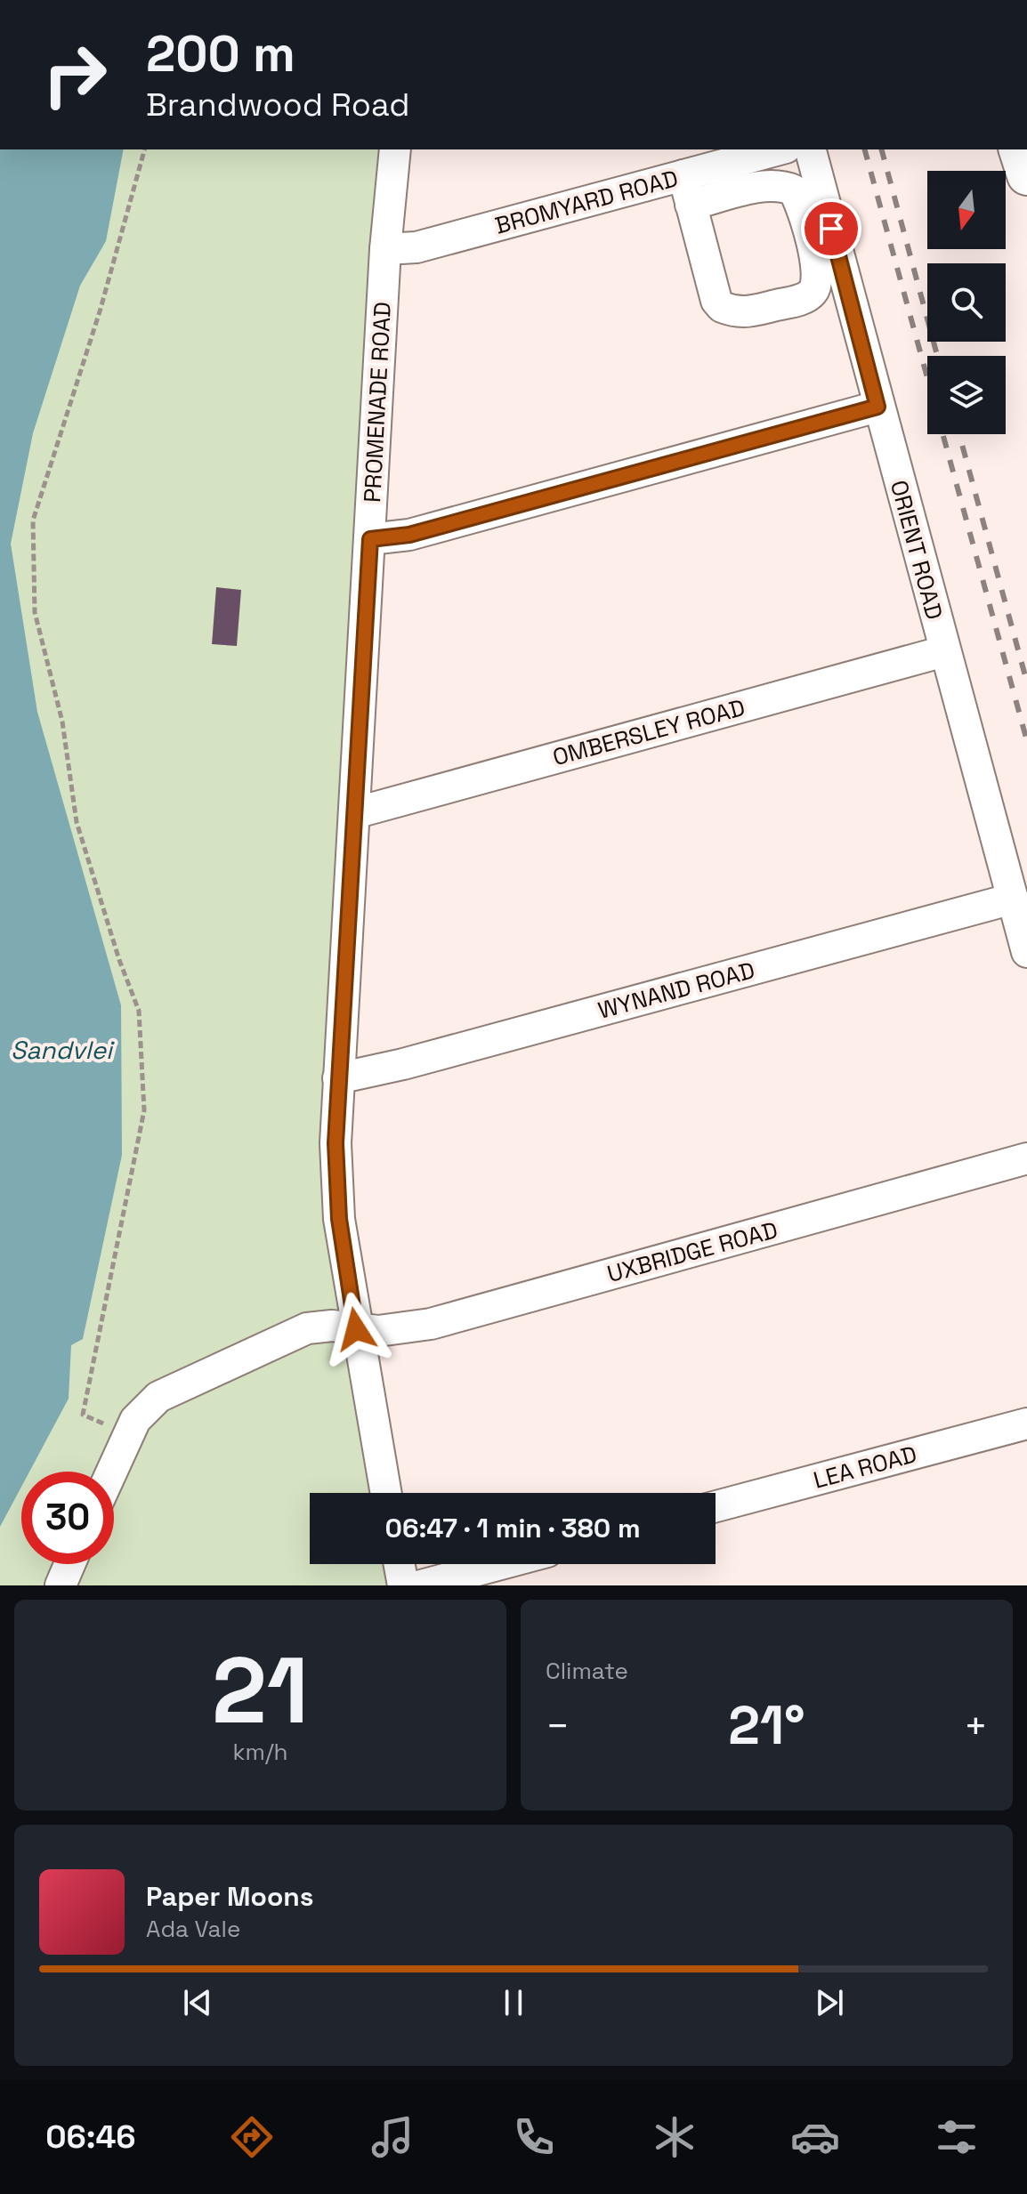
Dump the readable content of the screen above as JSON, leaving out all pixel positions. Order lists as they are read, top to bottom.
{
  "streets": {
    "street": [
      "BROMYARD ROAD",
      "PROMENADE ROAD",
      "ORIENT ROAD",
      "OMBERSLEY ROAD",
      "WYNAND ROAD",
      "UXBRIDGE ROAD",
      "LEA ROAD"
    ]
  },
  "crossings": [
    ["BROMYARD ROAD", "PROMENADE ROAD"],
    ["PROMENADE ROAD", "OMBERSLEY ROAD"],
    ["PROMENADE ROAD", "WYNAND ROAD"],
    ["PROMENADE ROAD", "UXBRIDGE ROAD"],
    ["ORIENT ROAD", "OMBERSLEY ROAD"],
    ["ORIENT ROAD", "WYNAND ROAD"]
  ],
  "water": ["Sandvlei"],
  "north": "bottom",
  "page": {
    "turn": ["200 m", "Brandwood Road"],
    "limit": "30",
    "trip": "06:47 · 1 min · 380 m",
    "tile": [
      ["21", "km/h"],
      "Climate"
    ],
    "heat": ["−", "21°", "+"],
    "song": ["Paper Moons", "Ada Vale"],
    "tabs": "06:46"
  }
}
